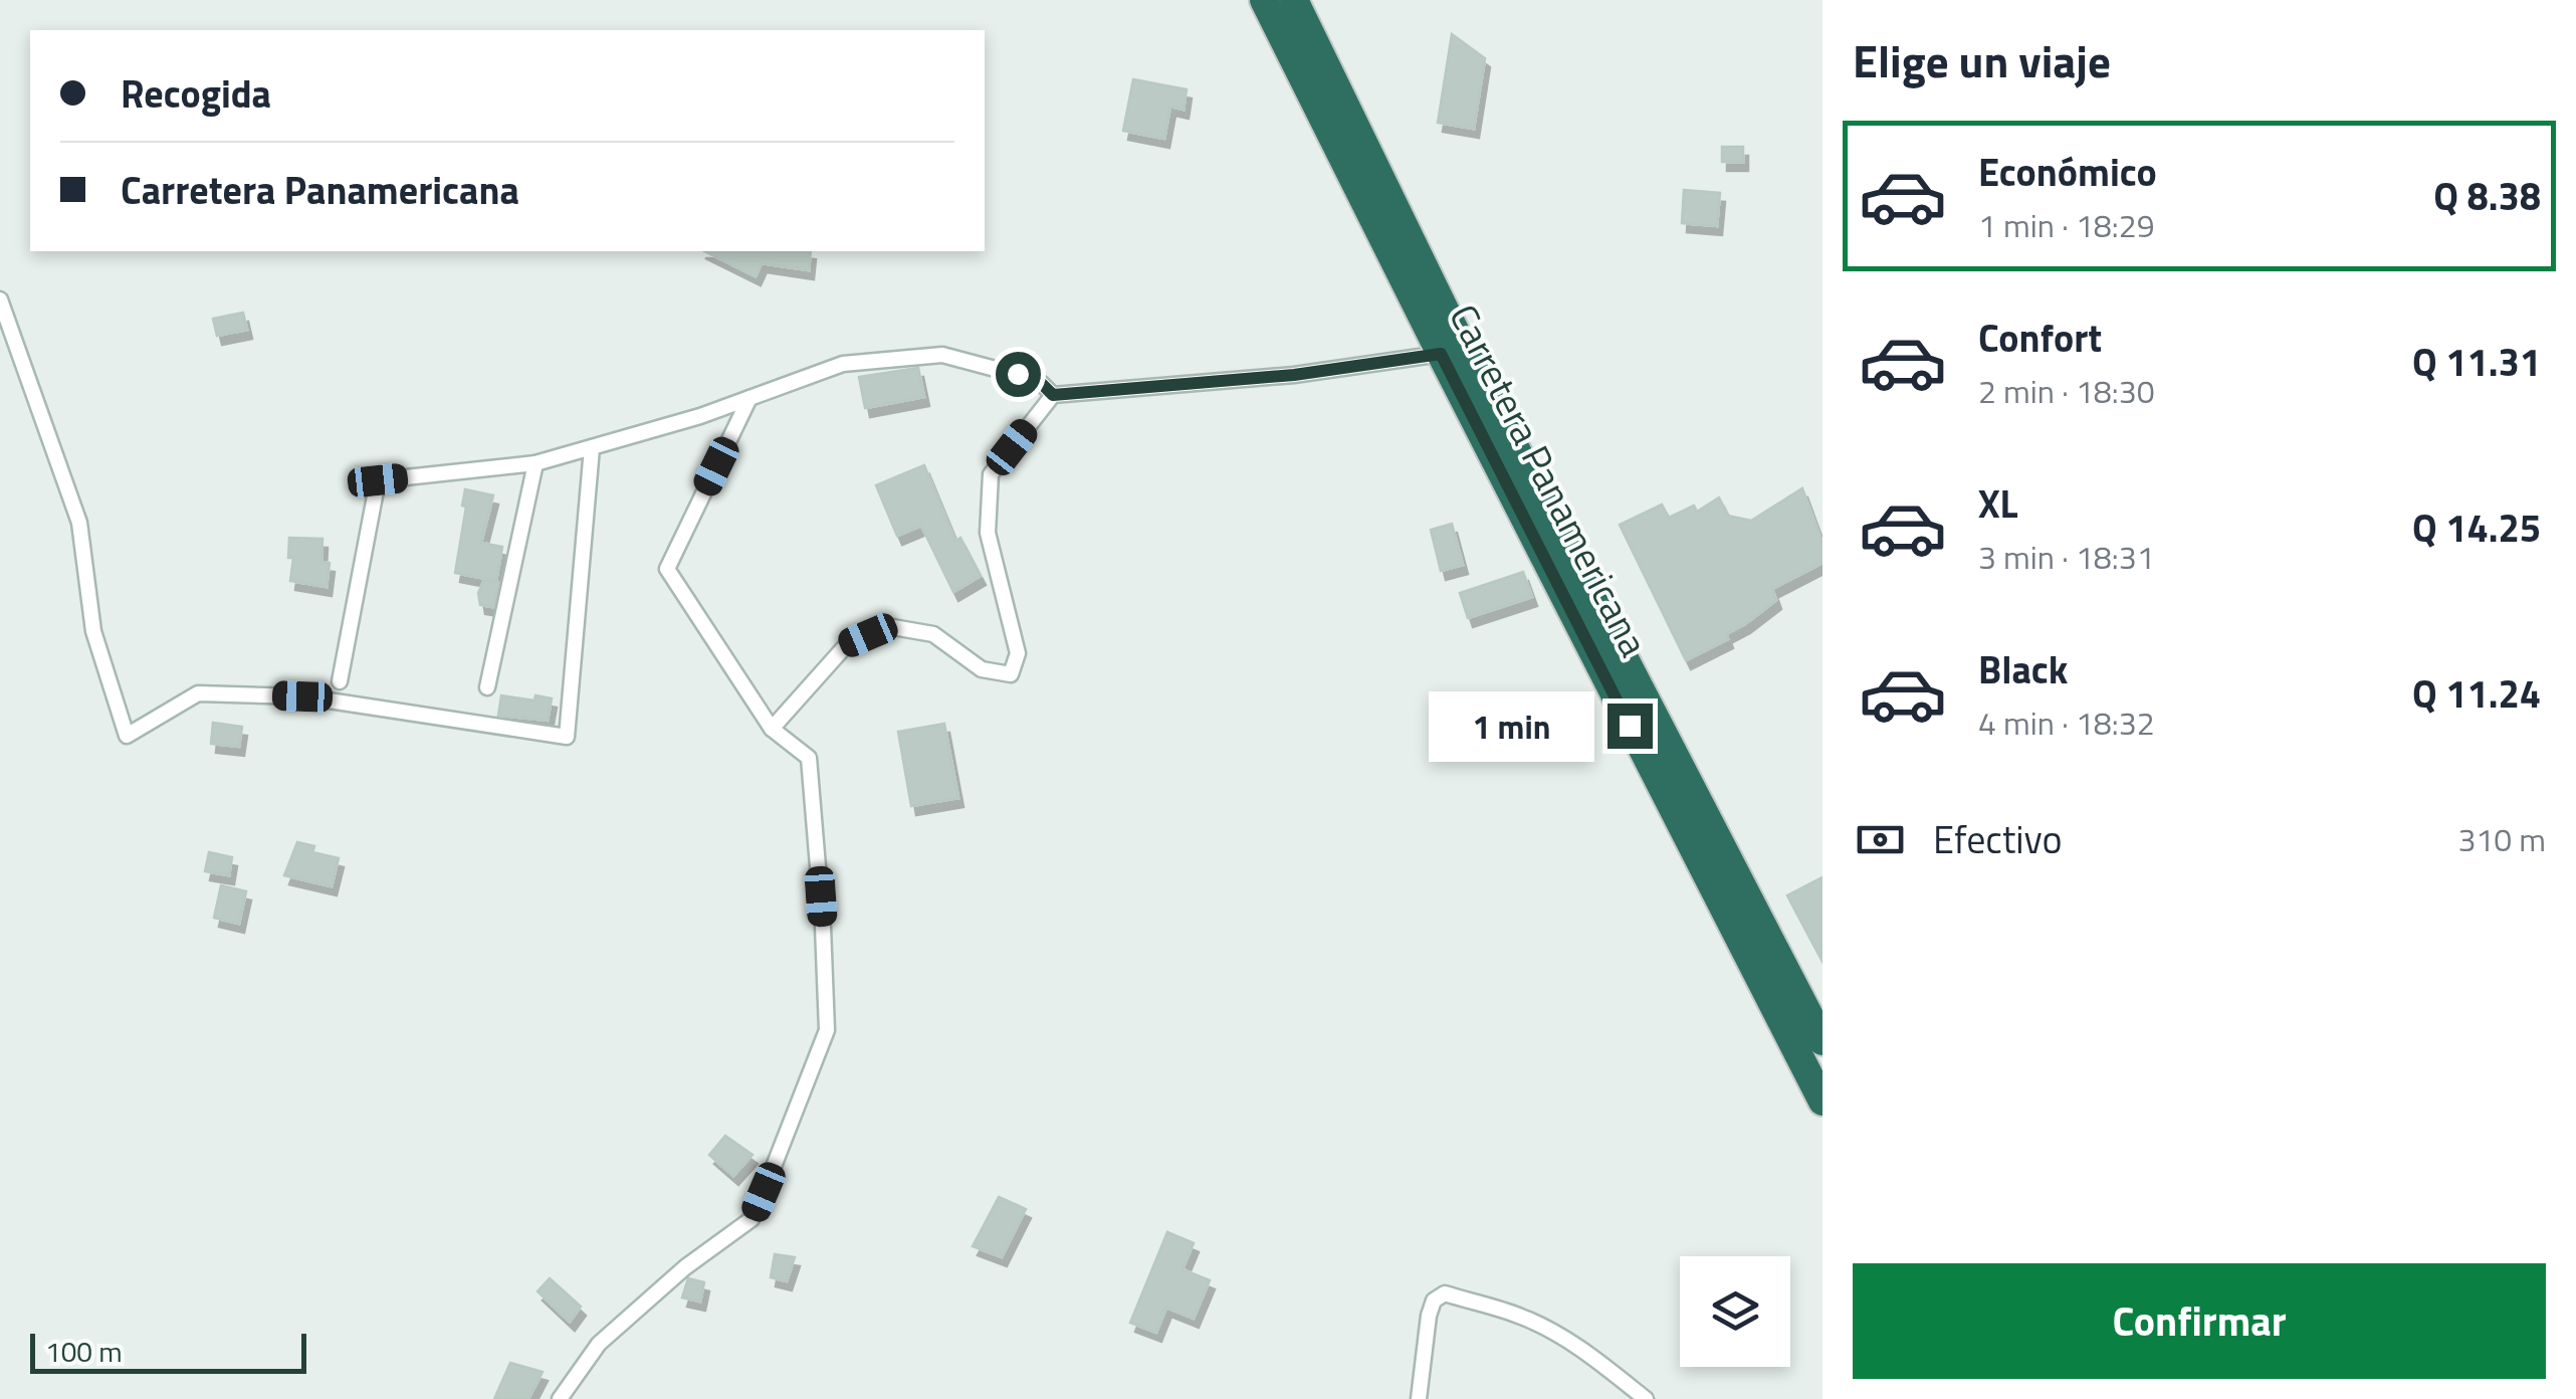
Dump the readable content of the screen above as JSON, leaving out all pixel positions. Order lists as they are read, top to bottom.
{
  "streets": {
    "highway": ["Carretera Panamericana"]
  },
  "scale_bar": "100 m",
  "page": {
    "heading": "Elige un viaje",
    "banner": ["Recogida", "Carretera Panamericana"],
    "list": [
      {
        "name": "Económico",
        "note": "1 min · 18:29",
        "value": "Q 8.38"
      },
      {
        "name": "Confort",
        "note": "2 min · 18:30",
        "value": "Q 11.31"
      },
      {
        "name": "XL",
        "note": "3 min · 18:31",
        "value": "Q 14.25"
      },
      {
        "name": "Black",
        "note": "4 min · 18:32",
        "value": "Q 11.24"
      }
    ],
    "bubble": "1 min",
    "pay": ["Efectivo", "310 m"],
    "buttons": "Confirmar",
    "scale": "100 m"
  }
}
